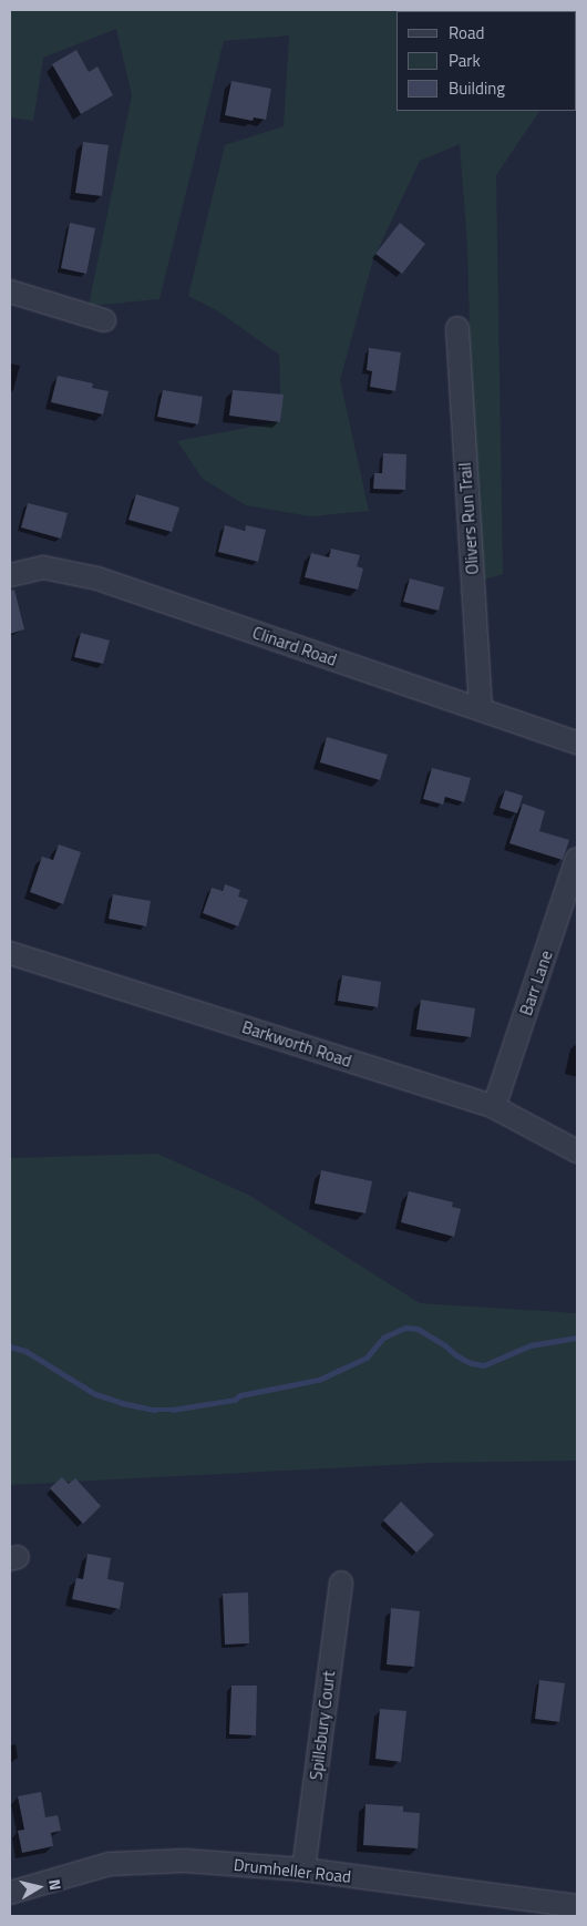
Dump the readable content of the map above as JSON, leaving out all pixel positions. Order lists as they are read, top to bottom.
{
  "streets": {
    "street": [
      "Olivers Run Trail",
      "Clinard Road",
      "Barr Lane",
      "Barkworth Road",
      "Spillsbury Court",
      "Drumheller Road"
    ]
  },
  "crossings": [
    ["Olivers Run Trail", "Clinard Road"],
    ["Barr Lane", "Barkworth Road"],
    ["Spillsbury Court", "Drumheller Road"]
  ],
  "legend": ["Road", "Park", "Building"],
  "north": "right"
}
